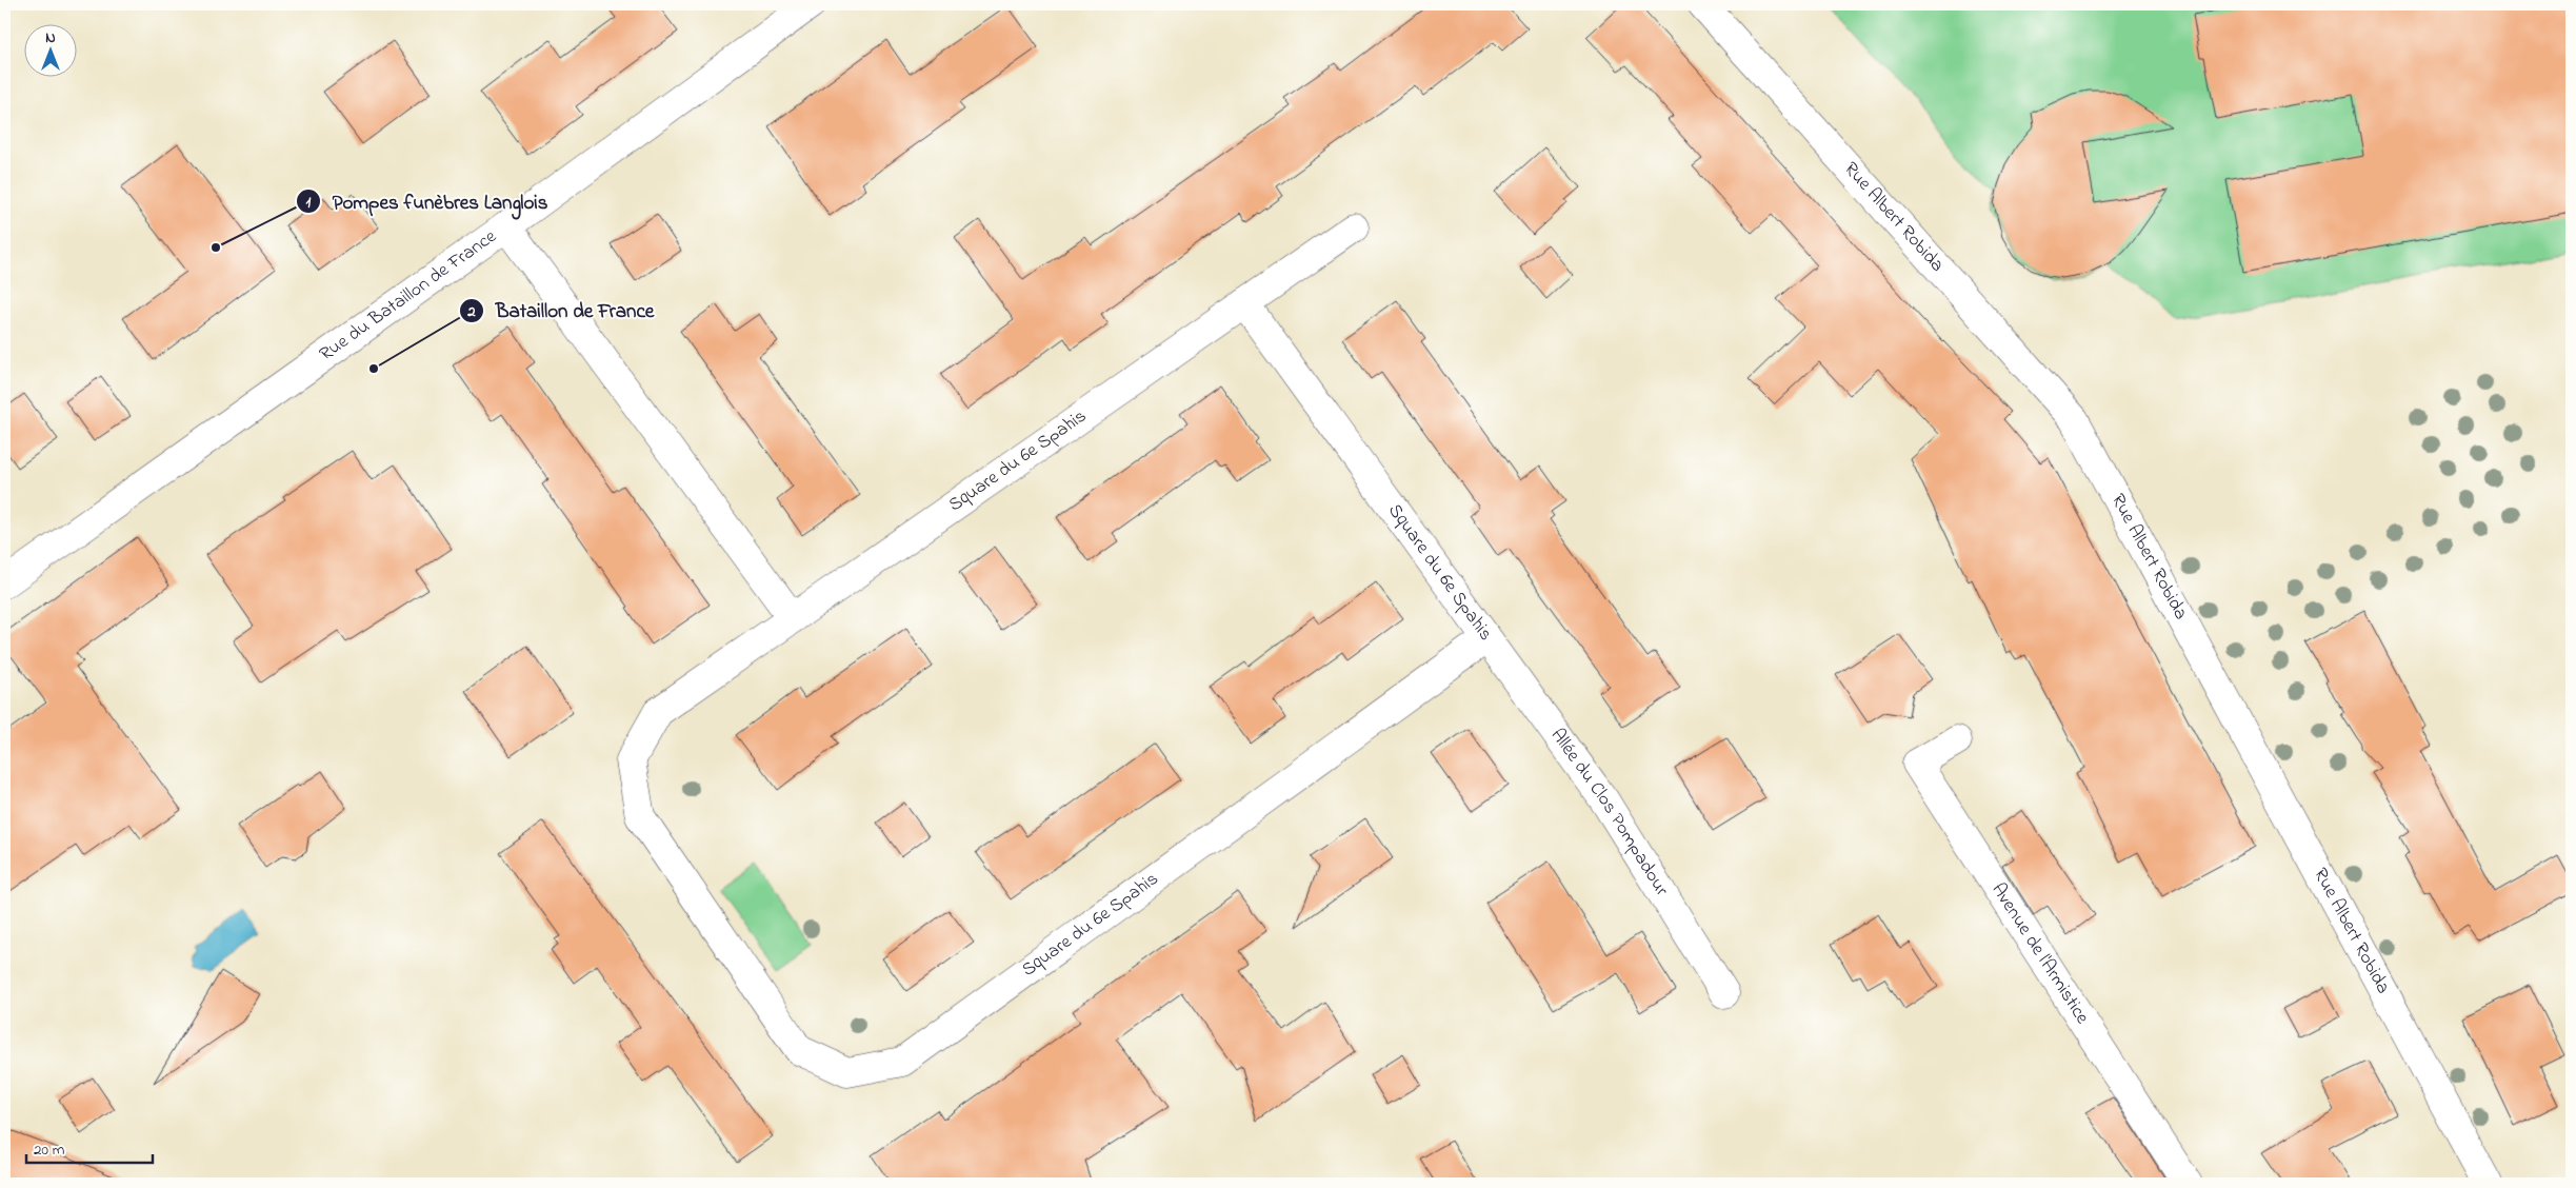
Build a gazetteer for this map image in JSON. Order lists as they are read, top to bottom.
{
  "streets": {
    "street": [
      "Rue Albert Robida",
      "Rue du Bataillon de France",
      "Square du 6e Spahis",
      "Allée du Clos Pompadour",
      "Avenue de l'Armistice"
    ]
  },
  "crossings": [
    ["Square du 6e Spahis", "Allée du Clos Pompadour"]
  ],
  "places": ["Pompes funèbres Langlois", "Bataillon de France"],
  "scale_bar": "20 m",
  "north": "top"
}
